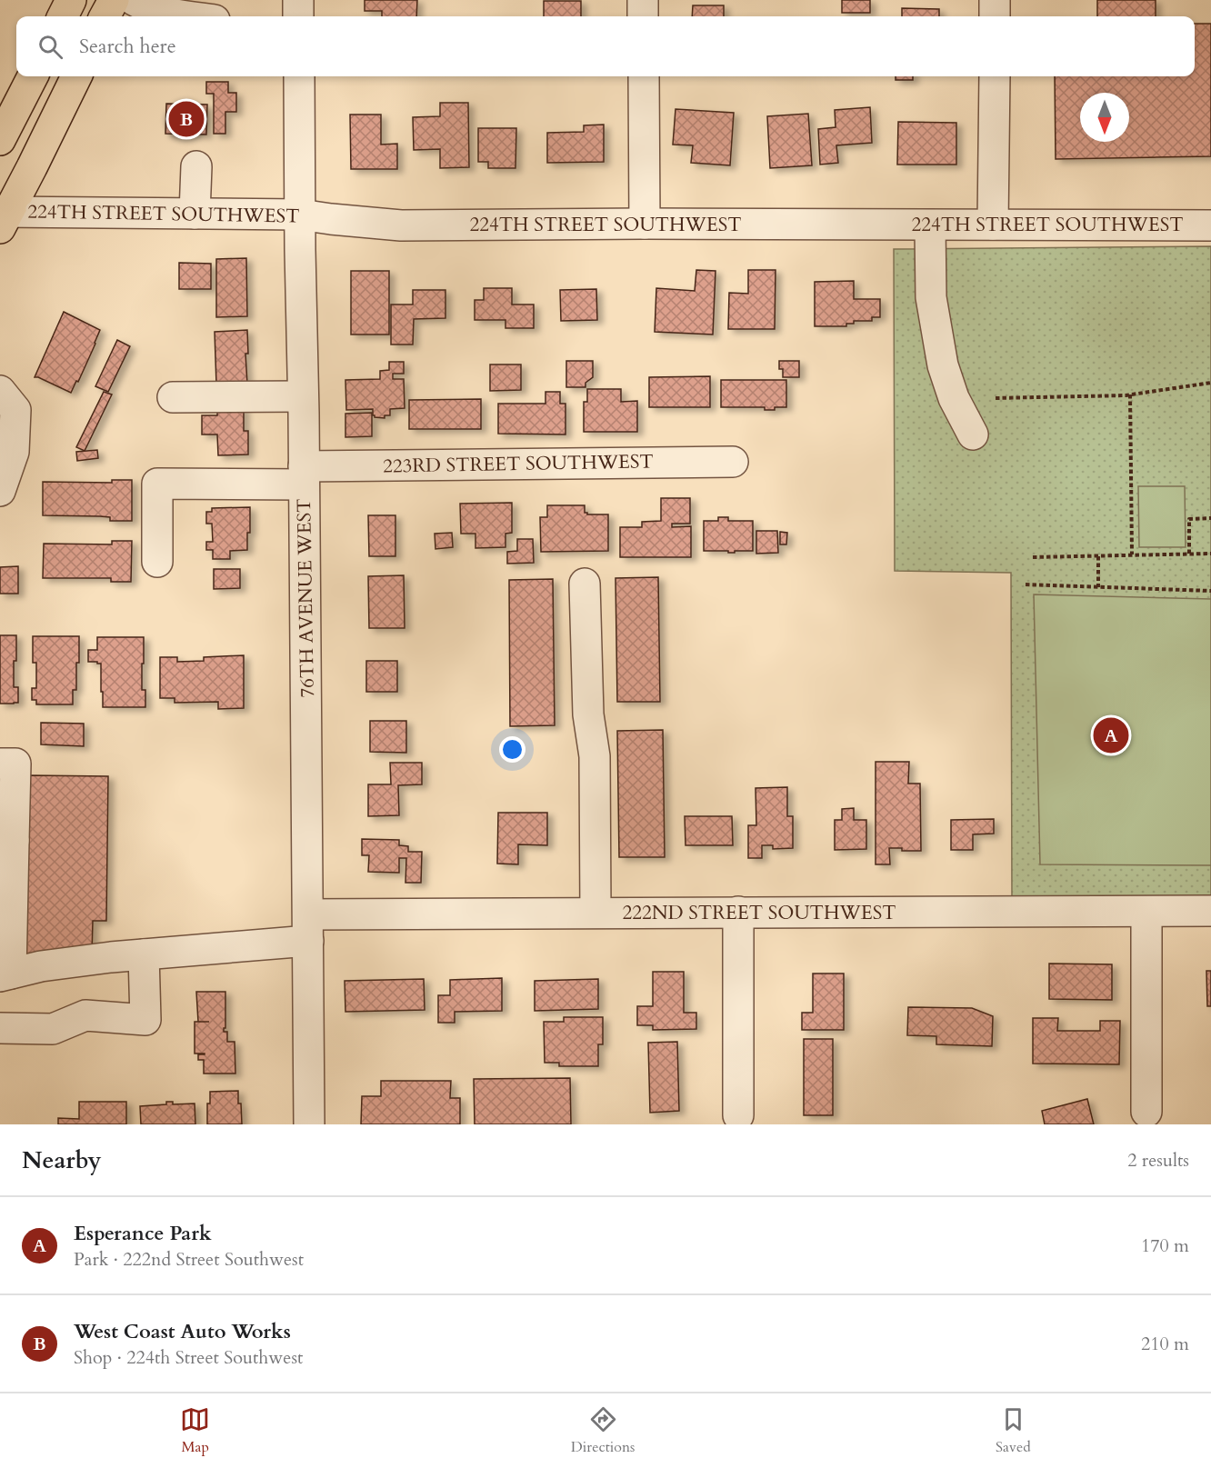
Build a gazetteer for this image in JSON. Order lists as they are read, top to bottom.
{
  "streets": {
    "street": [
      "224TH STREET SOUTHWEST",
      "223RD STREET SOUTHWEST",
      "76TH AVENUE WEST",
      "222ND STREET SOUTHWEST"
    ]
  },
  "crossings": [
    ["224TH STREET SOUTHWEST", "76TH AVENUE WEST"],
    ["223RD STREET SOUTHWEST", "76TH AVENUE WEST"],
    ["76TH AVENUE WEST", "222ND STREET SOUTHWEST"]
  ],
  "north": "bottom",
  "page": {
    "search": "Search here",
    "pins": ["B", "A"],
    "heading": ["Nearby", "2 results"],
    "list": [
      {
        "mark": "A",
        "name": "Esperance Park",
        "note": "Park · 222nd Street Southwest",
        "value": "170 m"
      },
      {
        "mark": "B",
        "name": "West Coast Auto Works",
        "note": "Shop · 224th Street Southwest",
        "value": "210 m"
      }
    ],
    "nav": ["Map", "Directions", "Saved"]
  }
}
